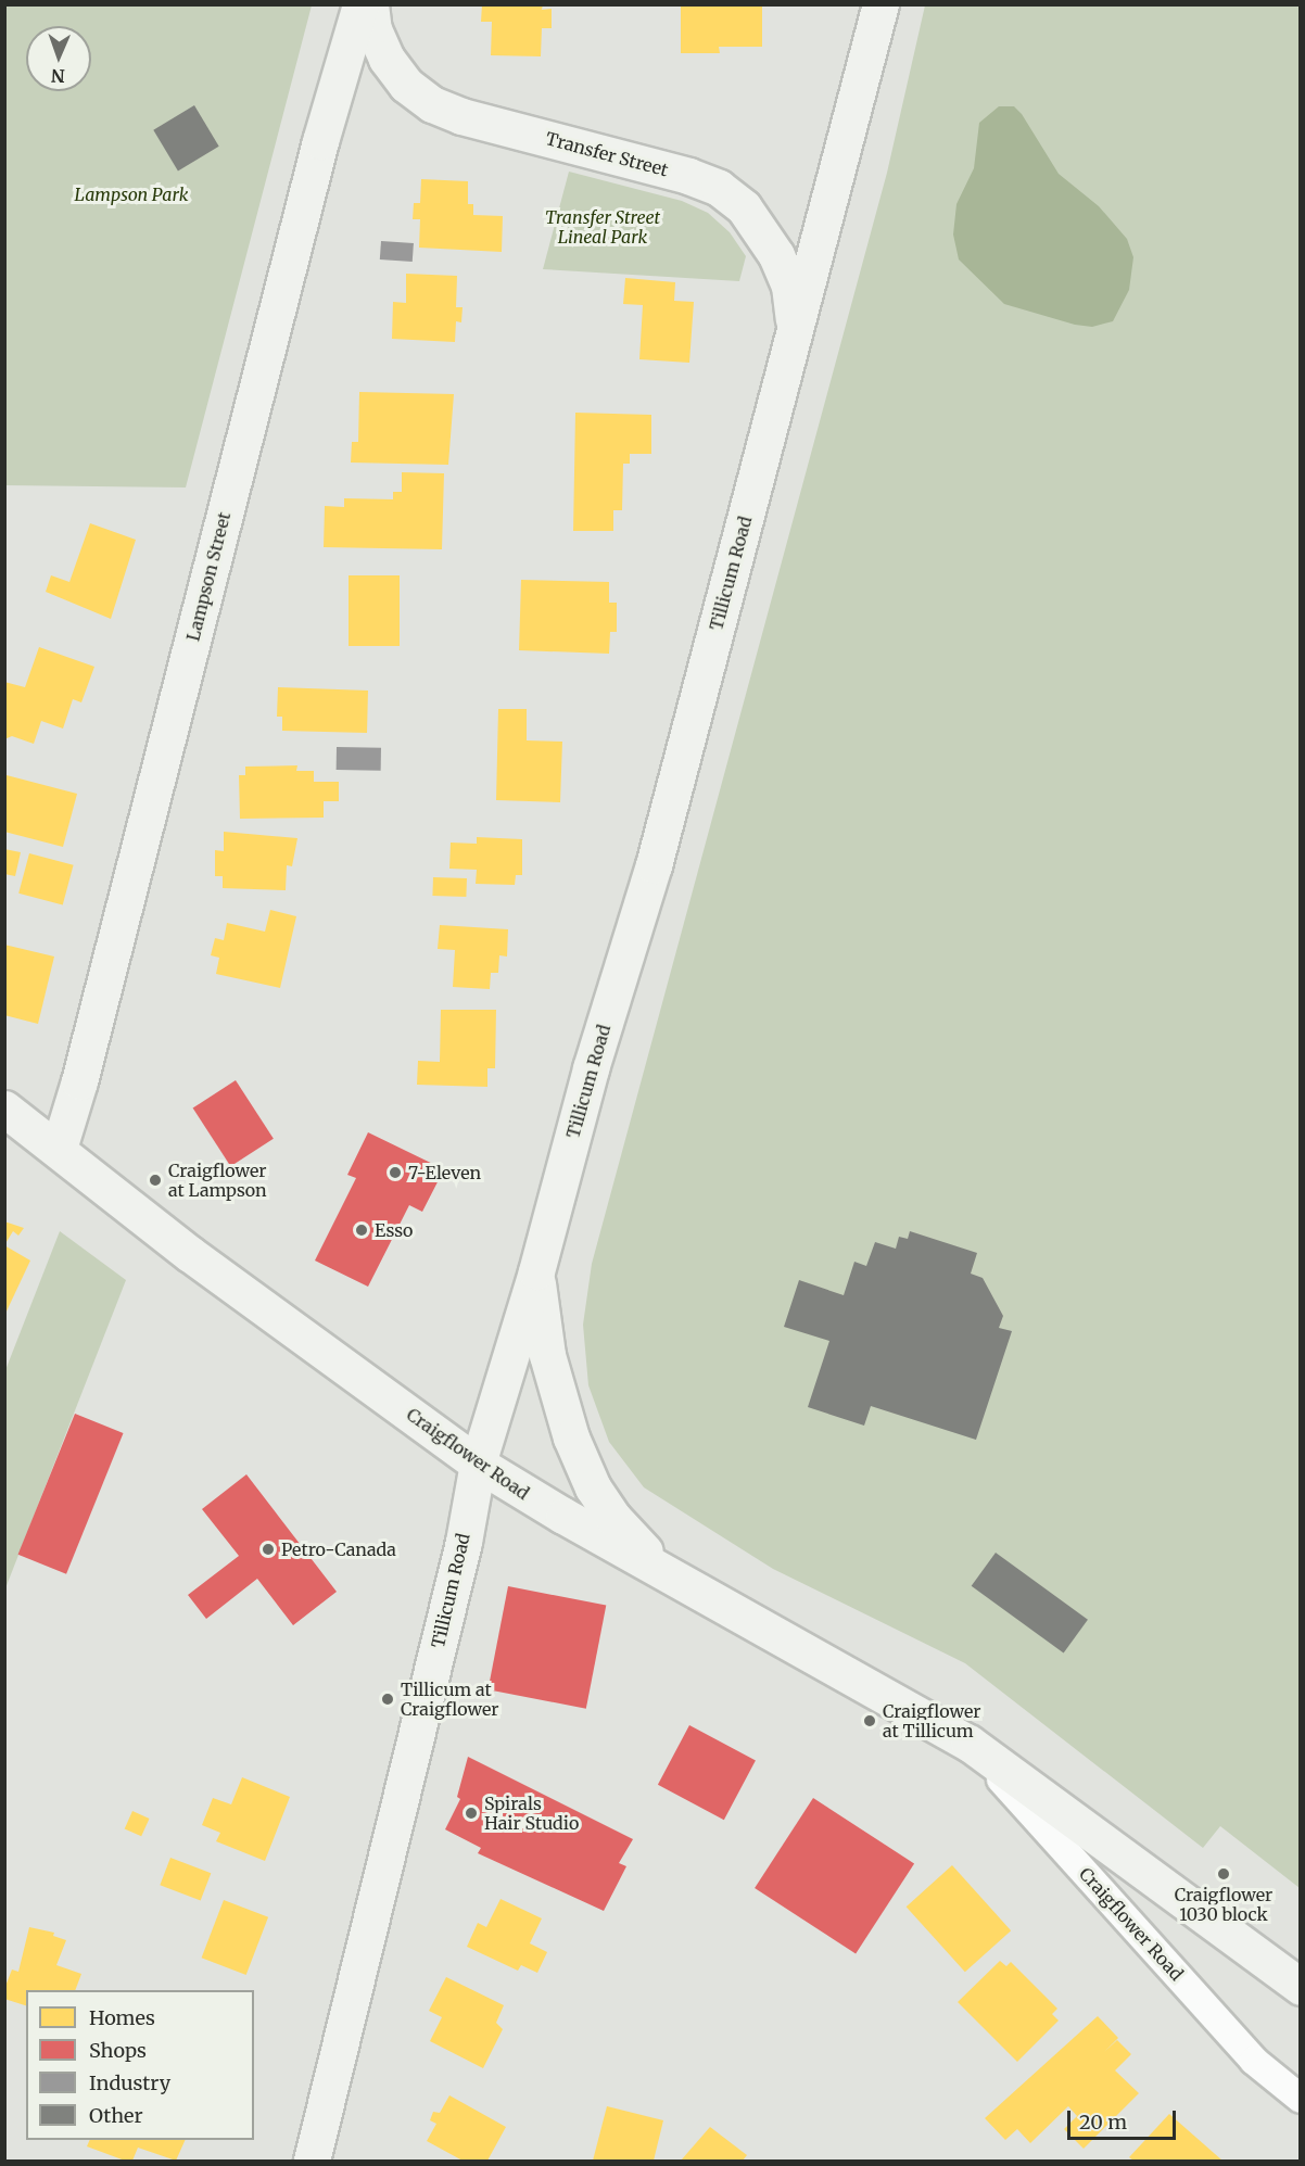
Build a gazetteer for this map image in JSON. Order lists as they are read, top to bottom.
{
  "streets": {
    "main road": [
      "Transfer Street",
      "Tillicum Road",
      "Lampson Street",
      "Craigflower Road"
    ]
  },
  "crossings": [
    ["Transfer Street", "Tillicum Road"],
    ["Tillicum Road", "Craigflower Road"],
    ["Lampson Street", "Craigflower Road"]
  ],
  "parks": ["Lampson Park", "Transfer Street Lineal Park"],
  "places": [
    "7-Eleven",
    "Craigflower at Lampson",
    "Esso",
    "Petro-Canada",
    "Tillicum at Craigflower",
    "Craigflower at Tillicum",
    "Spirals Hair Studio",
    "Craigflower 1030 block"
  ],
  "legend": [
    "Homes",
    "Shops",
    "Industry",
    "Other"
  ],
  "scale_bar": "20 m",
  "north": "bottom"
}
